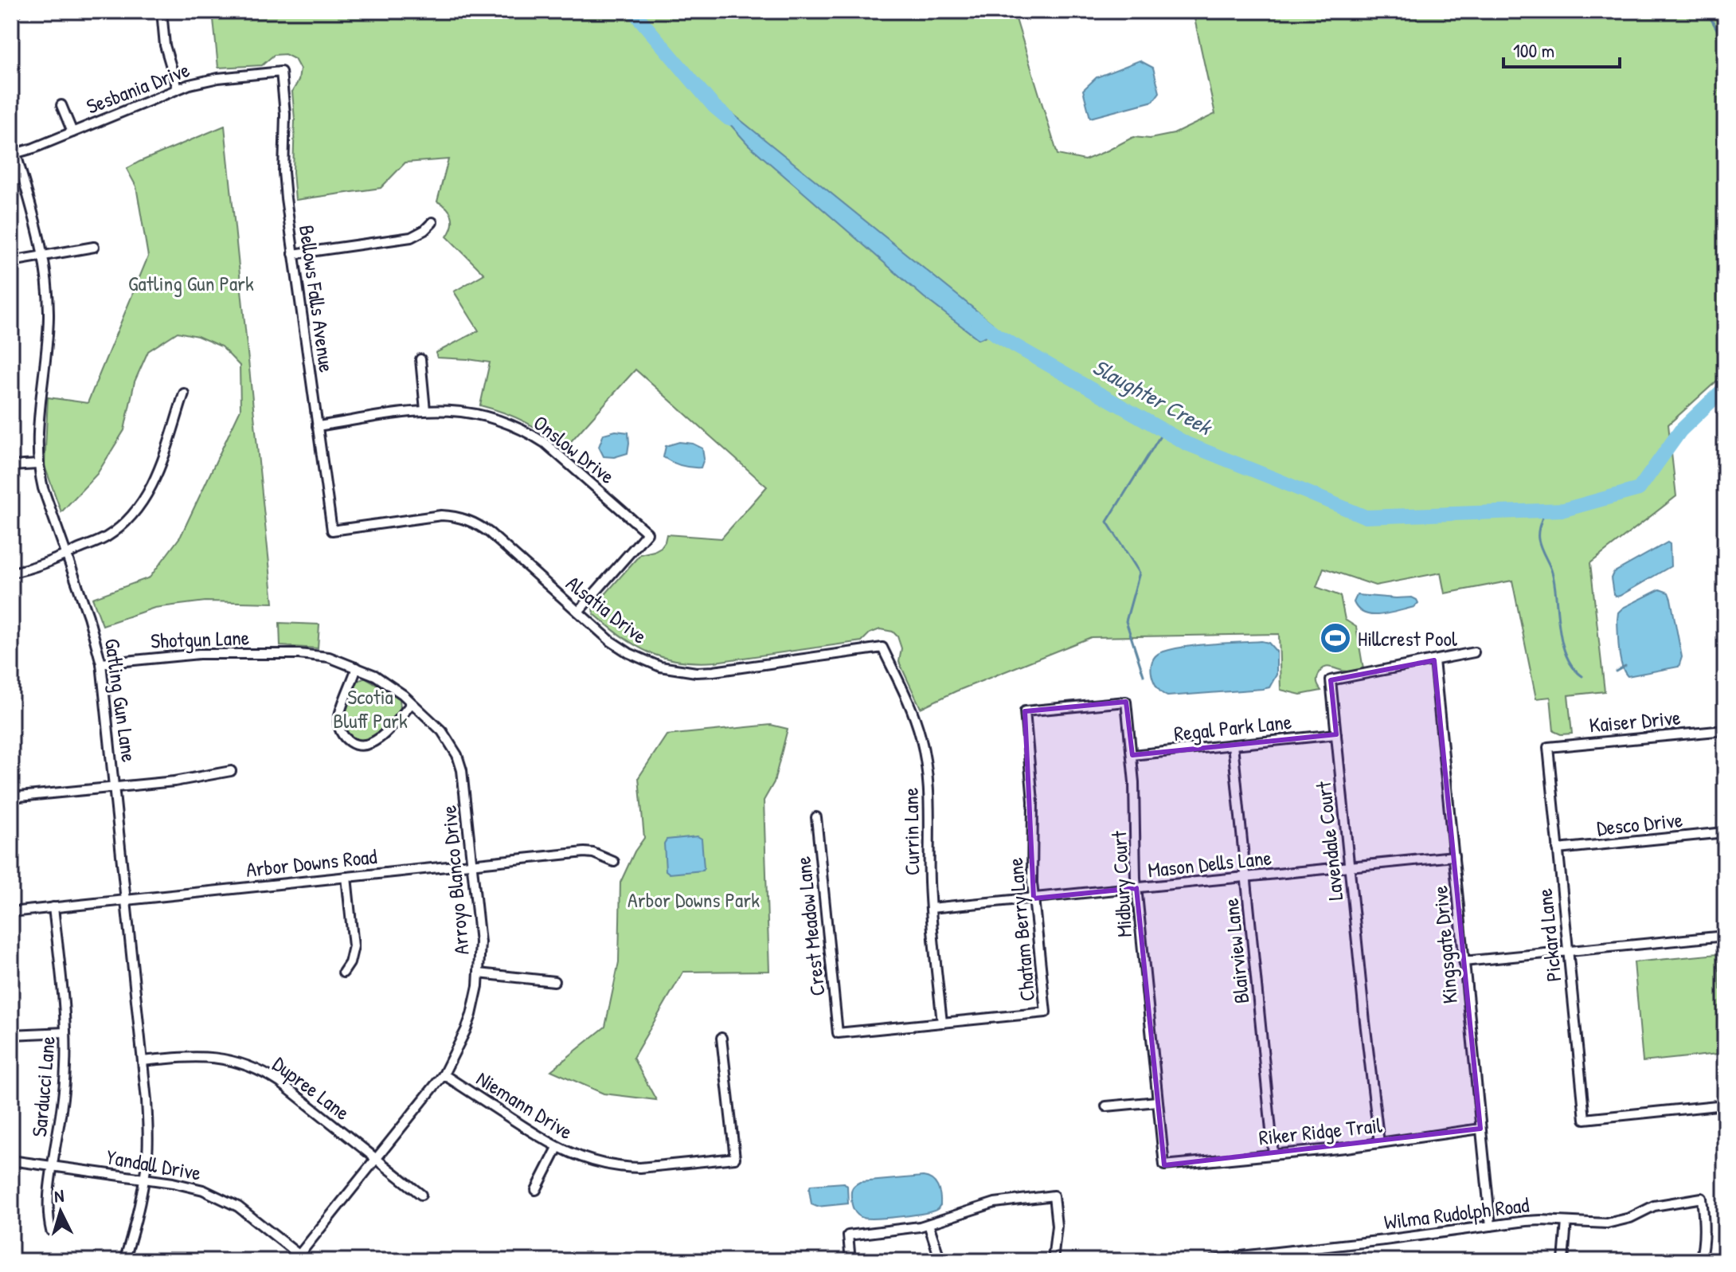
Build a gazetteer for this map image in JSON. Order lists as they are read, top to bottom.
{
  "streets": {
    "street": [
      "Sesbania Drive",
      "Bellows Falls Avenue",
      "Onslow Drive",
      "Alsatia Drive",
      "Shotgun Lane",
      "Gatling Gun Lane",
      "Kaiser Drive",
      "Regal Park Lane",
      "Desco Drive",
      "Currin Lane",
      "Lavendale Court",
      "Arbor Downs Road",
      "Mason Dells Lane",
      "Arroyo Blanco Drive",
      "Midbury Court",
      "Crest Meadow Lane",
      "Chatam Berry Lane",
      "Pickard Lane",
      "Kingsgate Drive",
      "Blairview Lane",
      "Sarducci Lane",
      "Dupree Lane",
      "Niemann Drive",
      "Riker Ridge Trail",
      "Yandall Drive",
      "Wilma Rudolph Road"
    ]
  },
  "crossings": [
    ["Sesbania Drive", "Bellows Falls Avenue"],
    ["Sesbania Drive", "Gatling Gun Lane"],
    ["Bellows Falls Avenue", "Onslow Drive"],
    ["Bellows Falls Avenue", "Alsatia Drive"],
    ["Onslow Drive", "Alsatia Drive"],
    ["Alsatia Drive", "Currin Lane"],
    ["Shotgun Lane", "Gatling Gun Lane"],
    ["Shotgun Lane", "Arroyo Blanco Drive"],
    ["Gatling Gun Lane", "Arbor Downs Road"],
    ["Gatling Gun Lane", "Dupree Lane"],
    ["Gatling Gun Lane", "Yandall Drive"],
    ["Kaiser Drive", "Pickard Lane"],
    ["Regal Park Lane", "Lavendale Court"],
    ["Regal Park Lane", "Midbury Court"],
    ["Regal Park Lane", "Blairview Lane"],
    ["Desco Drive", "Pickard Lane"],
    ["Currin Lane", "Mason Dells Lane"],
    ["Currin Lane", "Chatam Berry Lane"],
    ["Lavendale Court", "Mason Dells Lane"],
    ["Lavendale Court", "Kingsgate Drive"],
    ["Lavendale Court", "Riker Ridge Trail"],
    ["Arbor Downs Road", "Arroyo Blanco Drive"],
    ["Arbor Downs Road", "Sarducci Lane"],
    ["Mason Dells Lane", "Midbury Court"],
    ["Mason Dells Lane", "Chatam Berry Lane"],
    ["Mason Dells Lane", "Kingsgate Drive"],
    ["Mason Dells Lane", "Blairview Lane"],
    ["Arroyo Blanco Drive", "Dupree Lane"],
    ["Arroyo Blanco Drive", "Niemann Drive"],
    ["Arroyo Blanco Drive", "Yandall Drive"],
    ["Midbury Court", "Chatam Berry Lane"],
    ["Midbury Court", "Riker Ridge Trail"],
    ["Crest Meadow Lane", "Chatam Berry Lane"],
    ["Kingsgate Drive", "Riker Ridge Trail"],
    ["Kingsgate Drive", "Wilma Rudolph Road"],
    ["Blairview Lane", "Riker Ridge Trail"],
    ["Sarducci Lane", "Yandall Drive"]
  ],
  "water": ["Slaughter Creek"],
  "parks": ["Gatling Gun Park", "Scotia Bluff Park", "Arbor Downs Park"],
  "places": {
    "sports": ["Hillcrest Pool"]
  },
  "scale_bar": "100 m",
  "north": "top"
}
